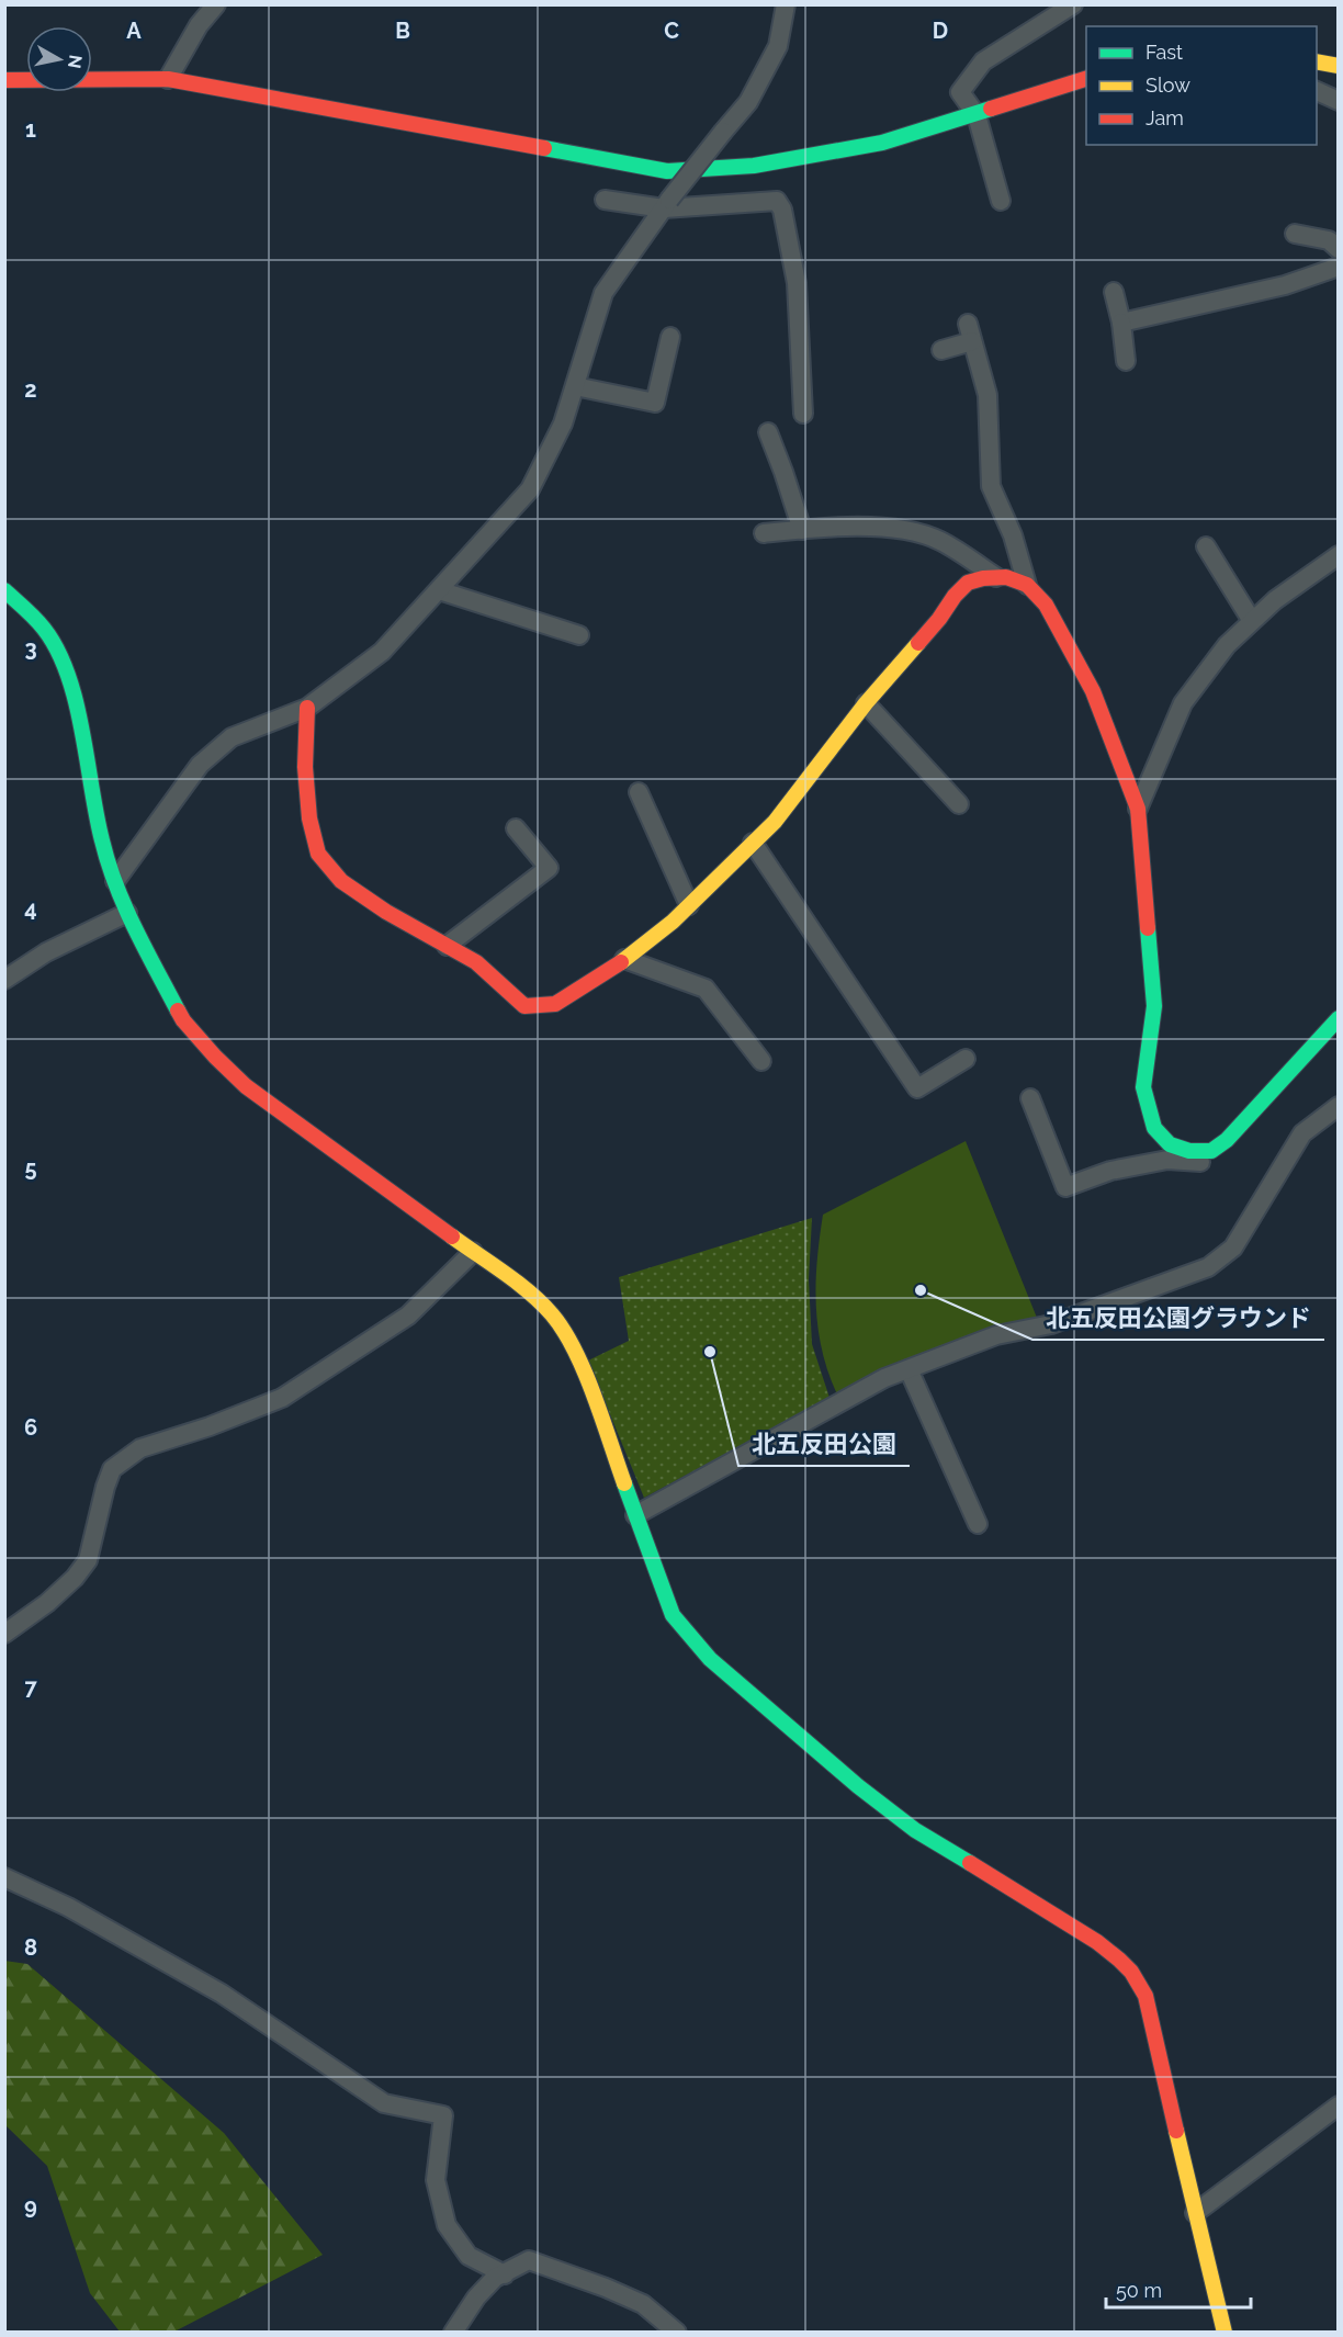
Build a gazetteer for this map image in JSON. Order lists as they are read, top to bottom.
{
  "places": ["北五反田公園グラウンド", "北五反田公園"],
  "legend": ["Fast", "Slow", "Jam"],
  "scale_bar": "50 m",
  "north": "right",
  "grid": {
    "columns": [
      "A",
      "B",
      "C",
      "D"
    ],
    "rows": [
      "1",
      "2",
      "3",
      "4",
      "5",
      "6",
      "7",
      "8",
      "9"
    ]
  }
}
